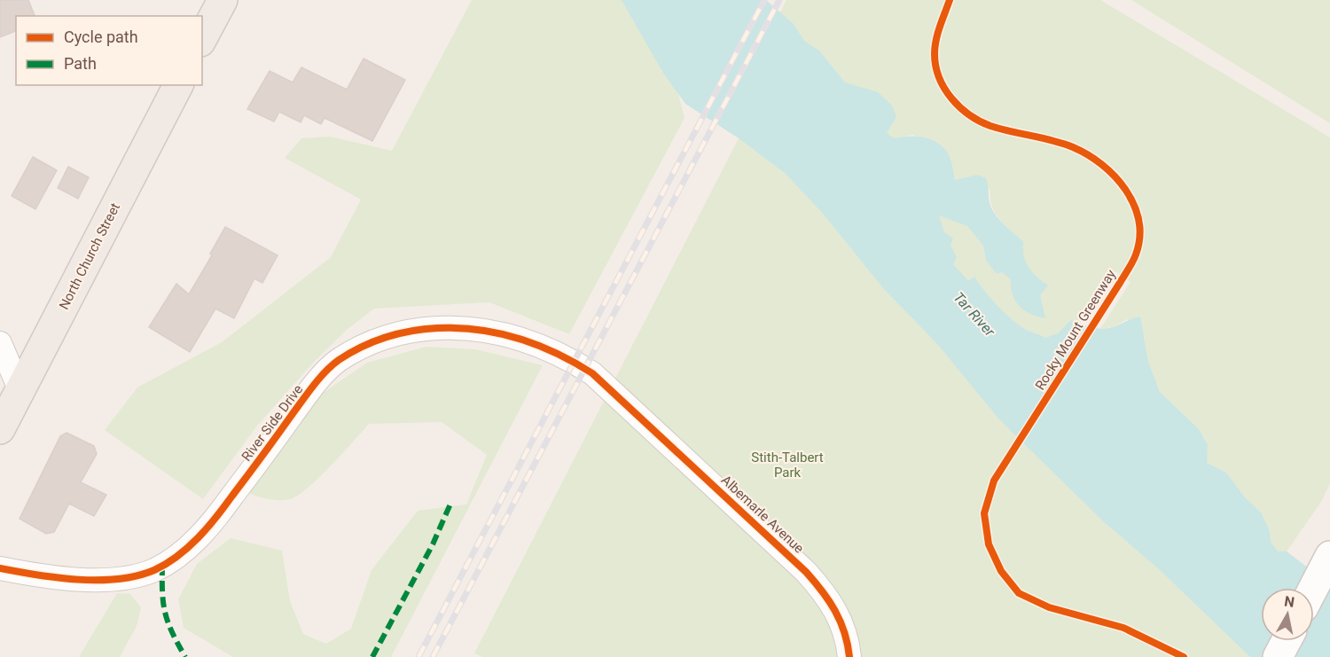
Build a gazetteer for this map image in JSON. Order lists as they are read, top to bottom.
{
  "streets": {
    "main road": ["North Church Street"],
    "street": ["River Side Drive", "Albemarle Avenue"],
    "cycle path": ["Rocky Mount Greenway"]
  },
  "crossings": [
    ["River Side Drive", "Albemarle Avenue"]
  ],
  "water": ["Tar River"],
  "parks": ["Stith-Talbert Park"],
  "legend": ["Cycle path", "Path"],
  "north": "top"
}
